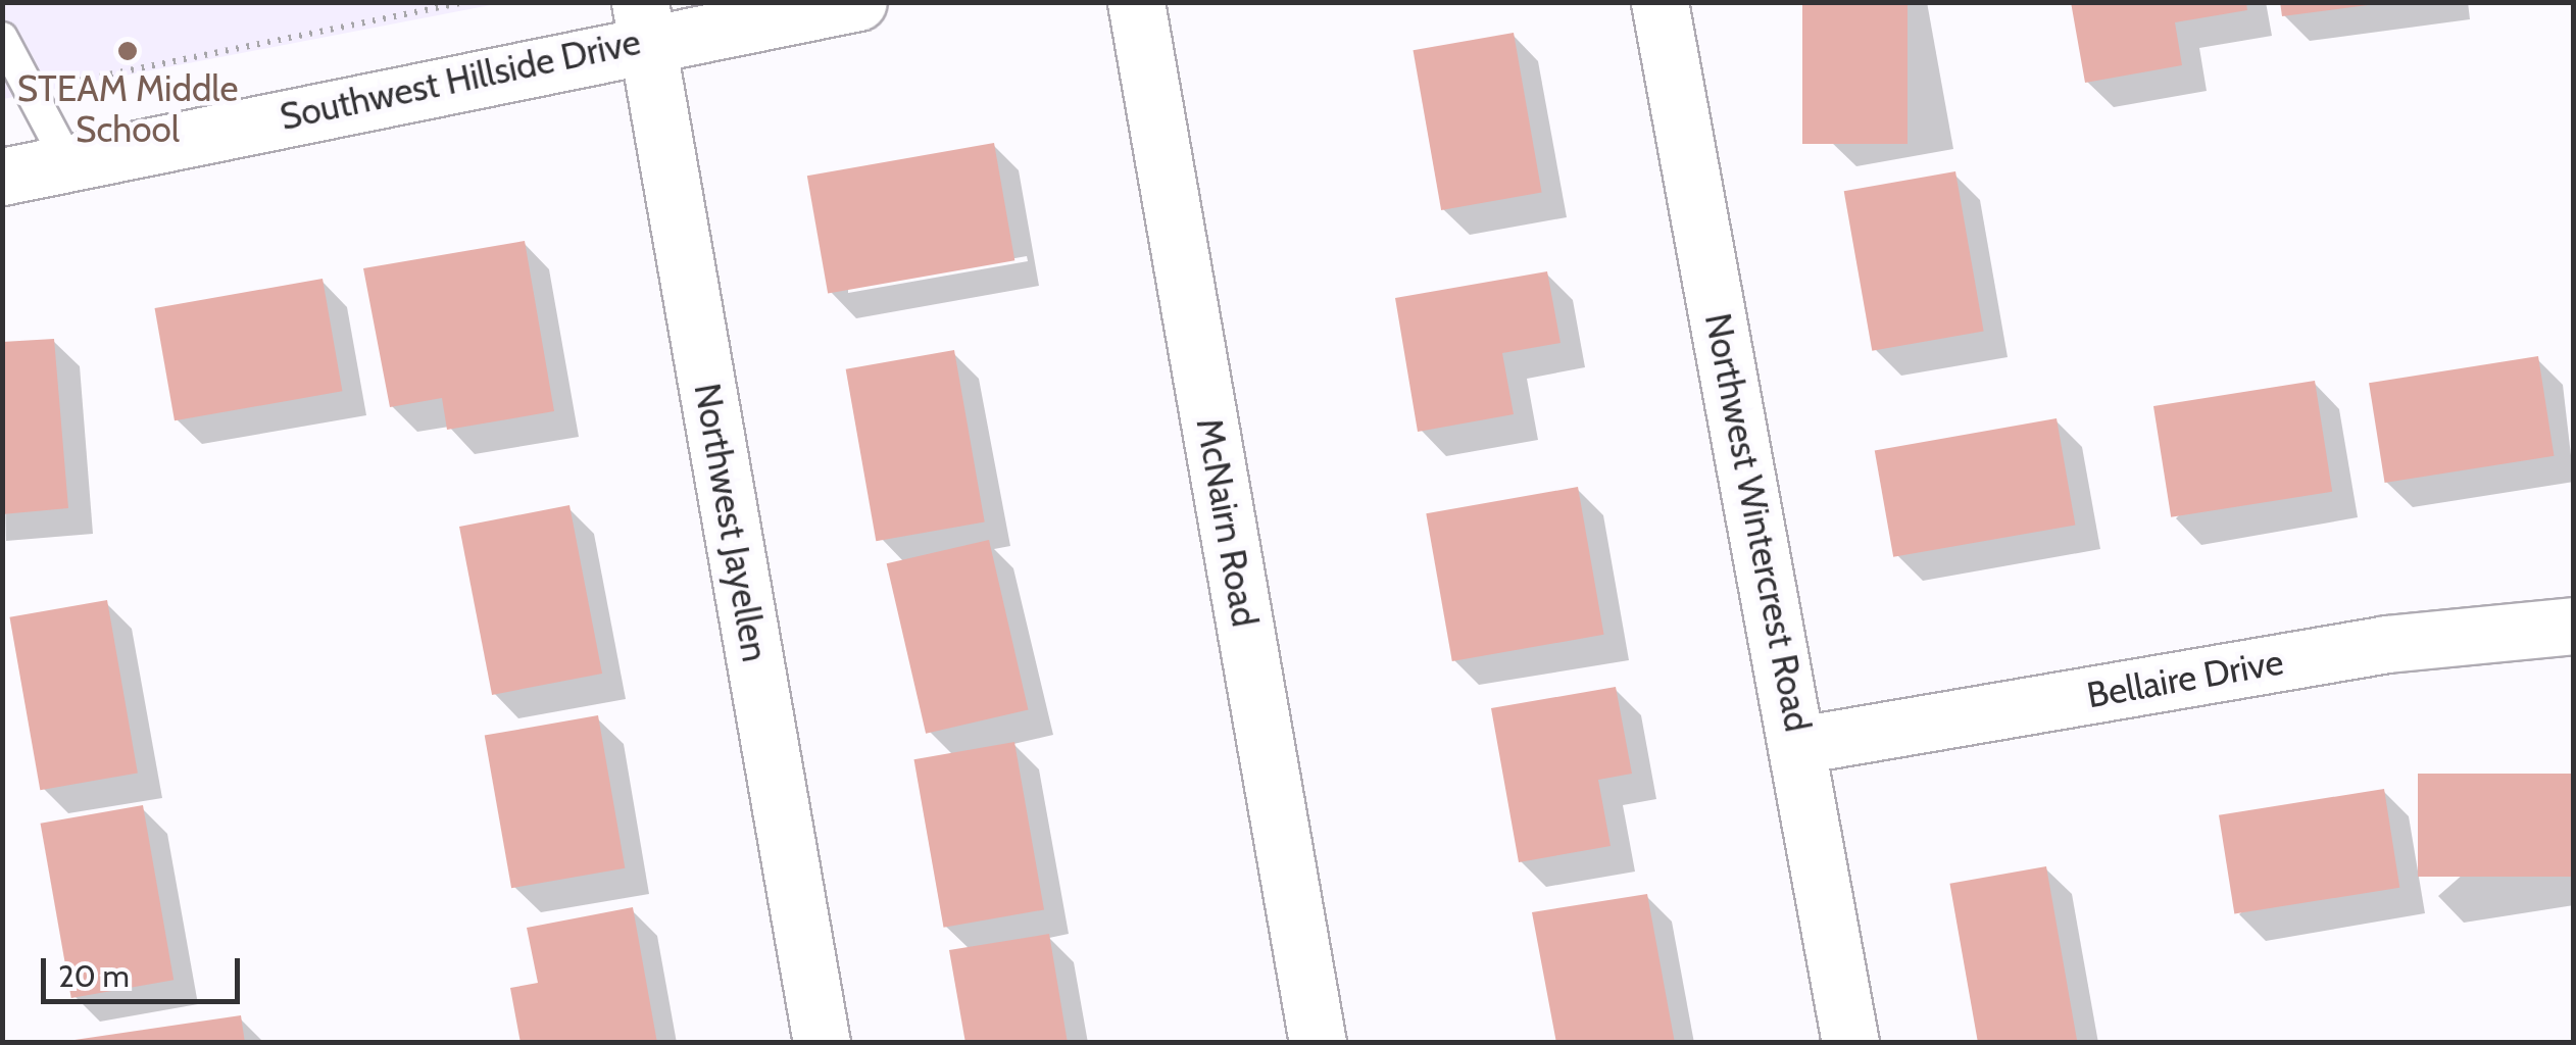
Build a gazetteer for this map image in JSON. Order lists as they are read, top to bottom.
{
  "streets": {
    "street": [
      "Southwest Hillside Drive",
      "Northwest Jayellen",
      "McNairn Road",
      "Northwest Wintercrest Road",
      "Bellaire Drive"
    ]
  },
  "crossings": [
    ["Southwest Hillside Drive", "Northwest Jayellen"],
    ["Northwest Wintercrest Road", "Bellaire Drive"]
  ],
  "places": ["STEAM Middle School"],
  "scale_bar": "20 m"
}
